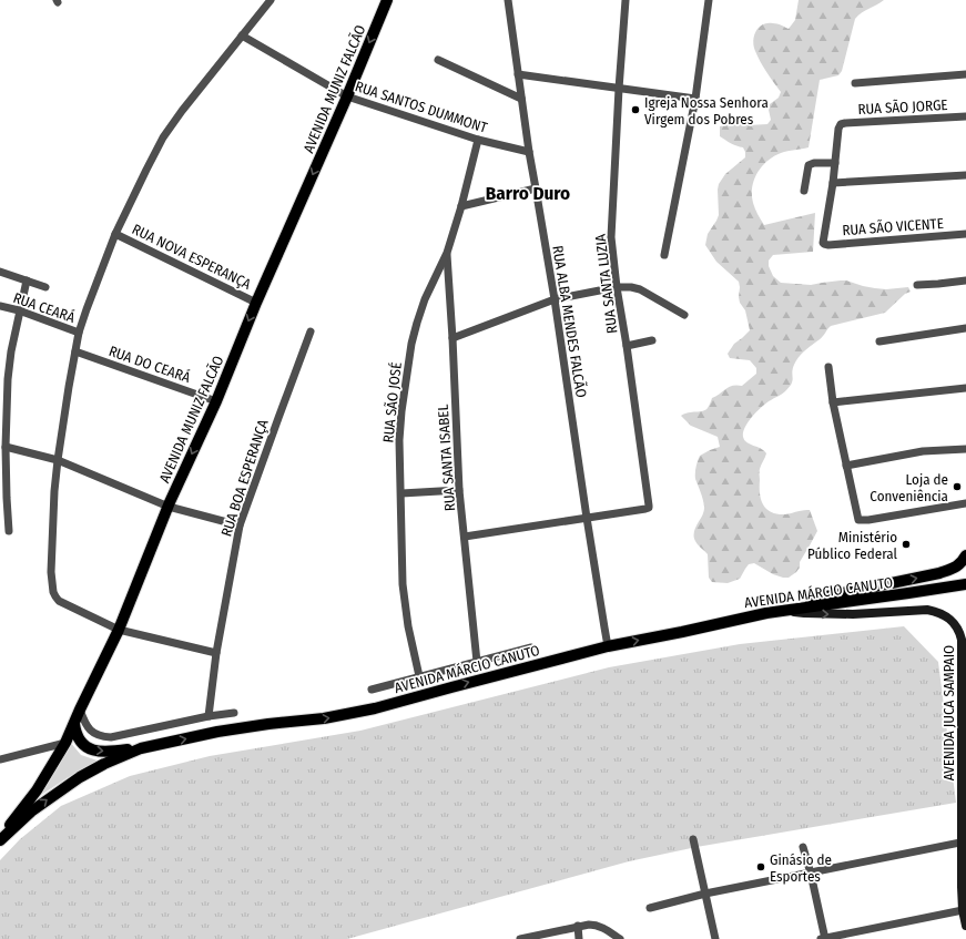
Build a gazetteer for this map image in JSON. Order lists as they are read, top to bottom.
{
  "streets": {
    "main road": ["AVENIDA MUNIZ FALCÃO", "AVENIDA MÁRCIO CANUTO", "AVENIDA JUCA SAMPAIO"],
    "street": [
      "RUA SANTOS DUMMONT",
      "RUA SÃO JORGE",
      "RUA SÃO VICENTE",
      "RUA NOVA ESPERANÇA",
      "RUA SANTA LUZIA",
      "RUA CEARÁ",
      "RUA ALBA MENDES FALCÃO",
      "RUA DO CEARÁ",
      "RUA SÃO JOSÉ",
      "RUA SANTA ISABEL",
      "RUA BOA ESPERANÇA"
    ]
  },
  "crossings": [
    ["AVENIDA MUNIZ FALCÃO", "RUA SANTOS DUMMONT"],
    ["AVENIDA MUNIZ FALCÃO", "RUA NOVA ESPERANÇA"],
    ["AVENIDA MUNIZ FALCÃO", "RUA DO CEARÁ"],
    ["AVENIDA MUNIZ FALCÃO", "AVENIDA MÁRCIO CANUTO"],
    ["RUA SANTOS DUMMONT", "RUA ALBA MENDES FALCÃO"],
    ["RUA SANTOS DUMMONT", "RUA SÃO JOSÉ"],
    ["RUA SANTA LUZIA", "RUA ALBA MENDES FALCÃO"],
    ["RUA ALBA MENDES FALCÃO", "AVENIDA MÁRCIO CANUTO"],
    ["RUA SÃO JOSÉ", "RUA SANTA ISABEL"],
    ["AVENIDA MÁRCIO CANUTO", "AVENIDA JUCA SAMPAIO"]
  ],
  "one_way": ["AVENIDA MUNIZ FALCÃO", "AVENIDA MÁRCIO CANUTO"],
  "districts": ["Barro Duro"],
  "places": [
    "Igreja Nossa Senhora Virgem dos Pobres",
    "Loja de Conveniência",
    "Ministério Público Federal",
    "Ginásio de Esportes"
  ]
}
